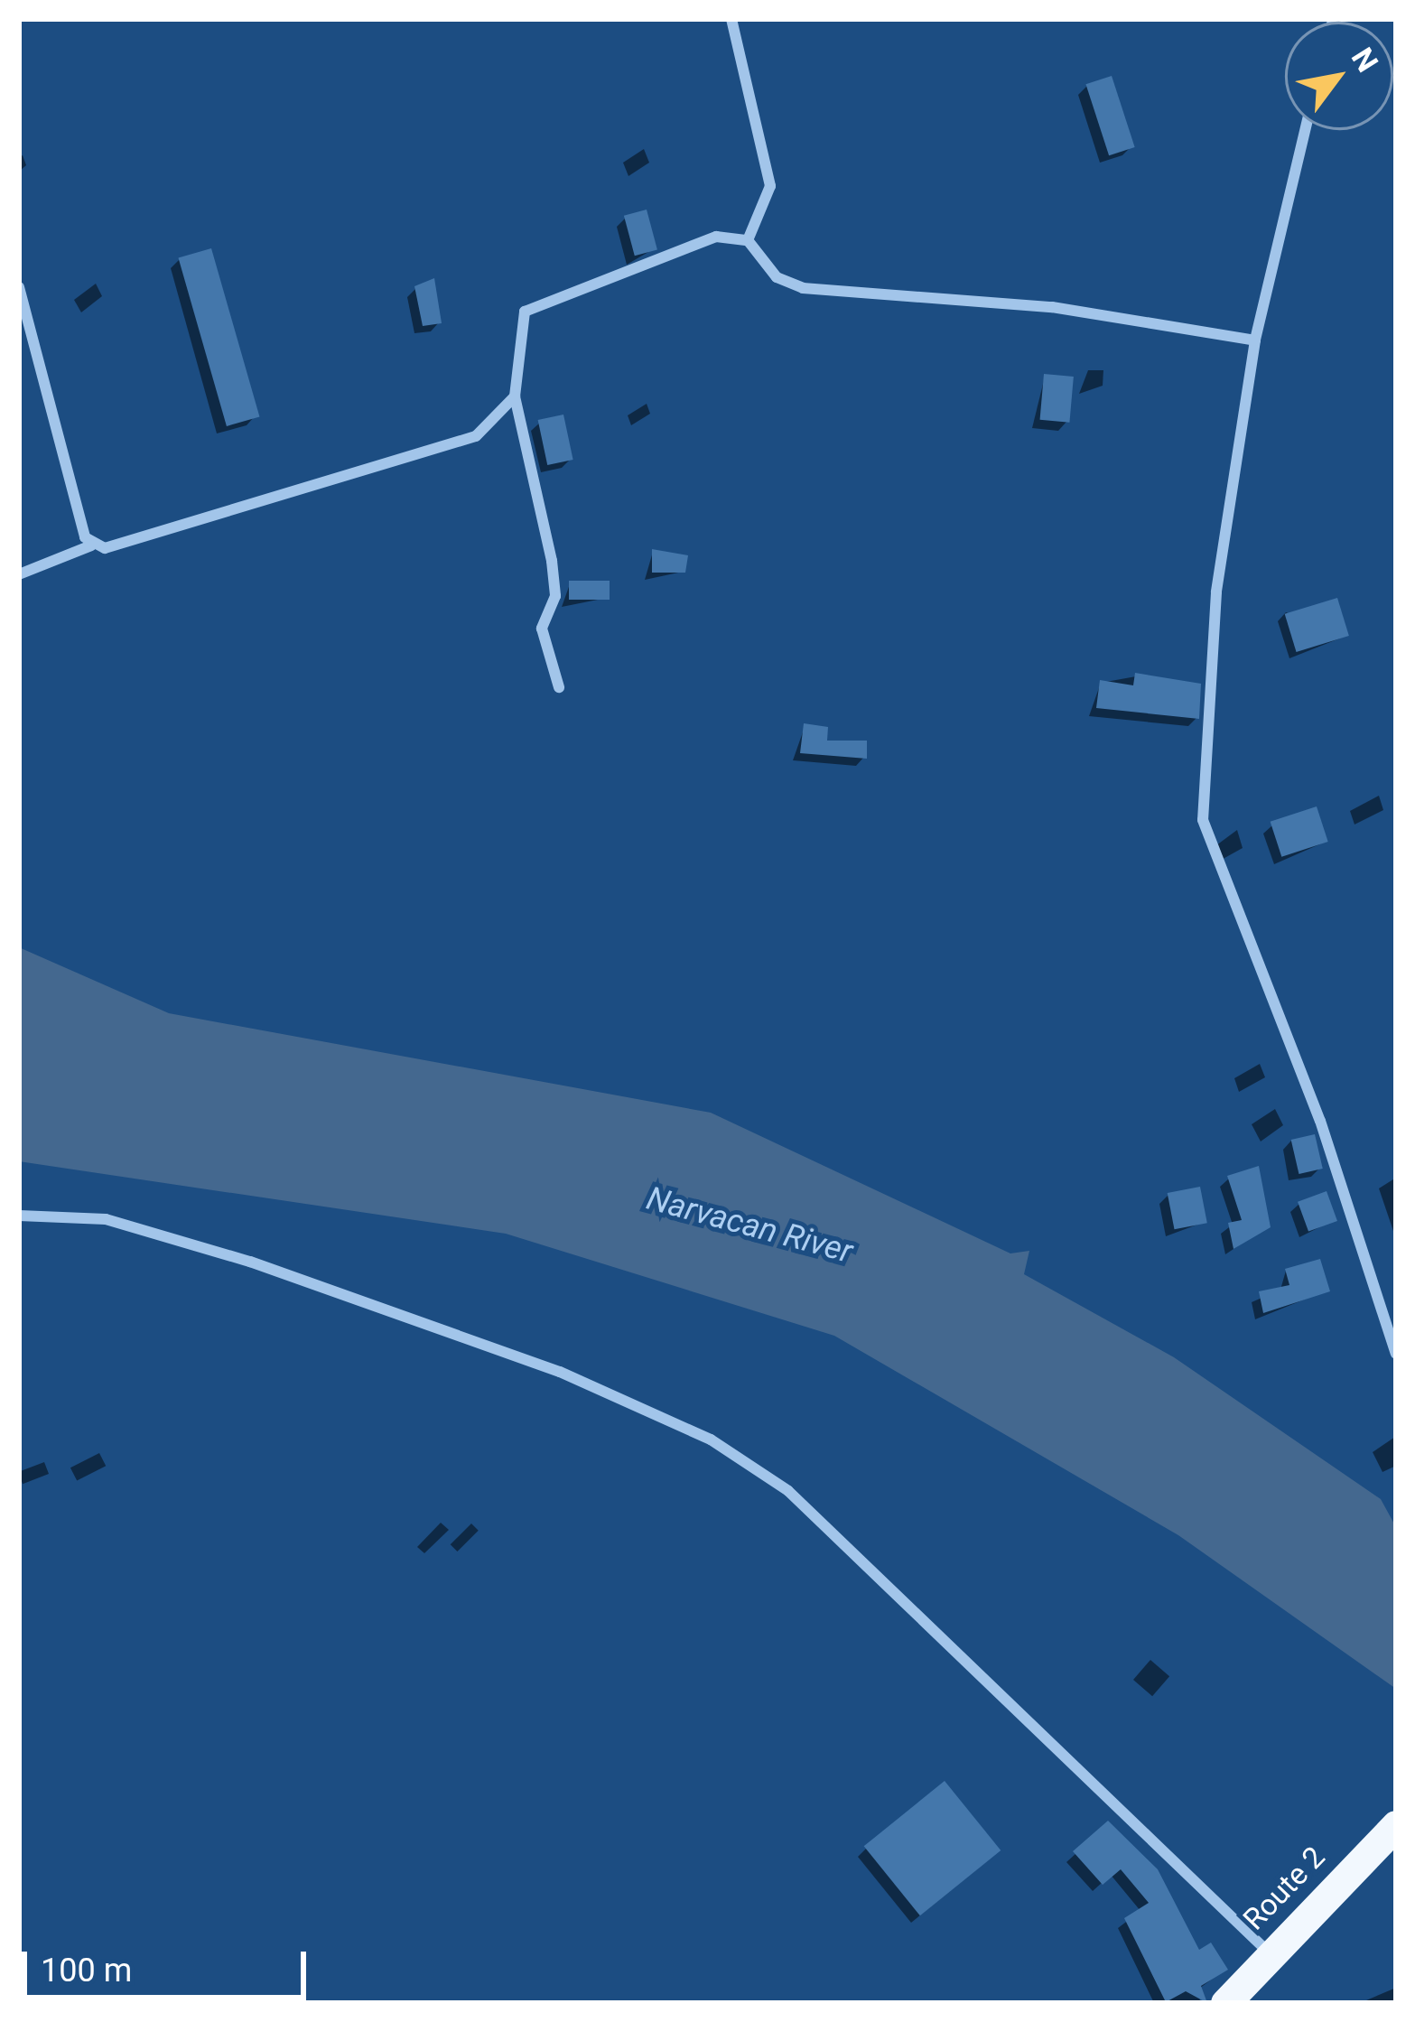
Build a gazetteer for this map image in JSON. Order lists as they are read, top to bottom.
{
  "streets": {
    "highway": ["Route 2"]
  },
  "water": ["Narvacan River"],
  "scale_bar": "100 m",
  "north": "top right"
}
